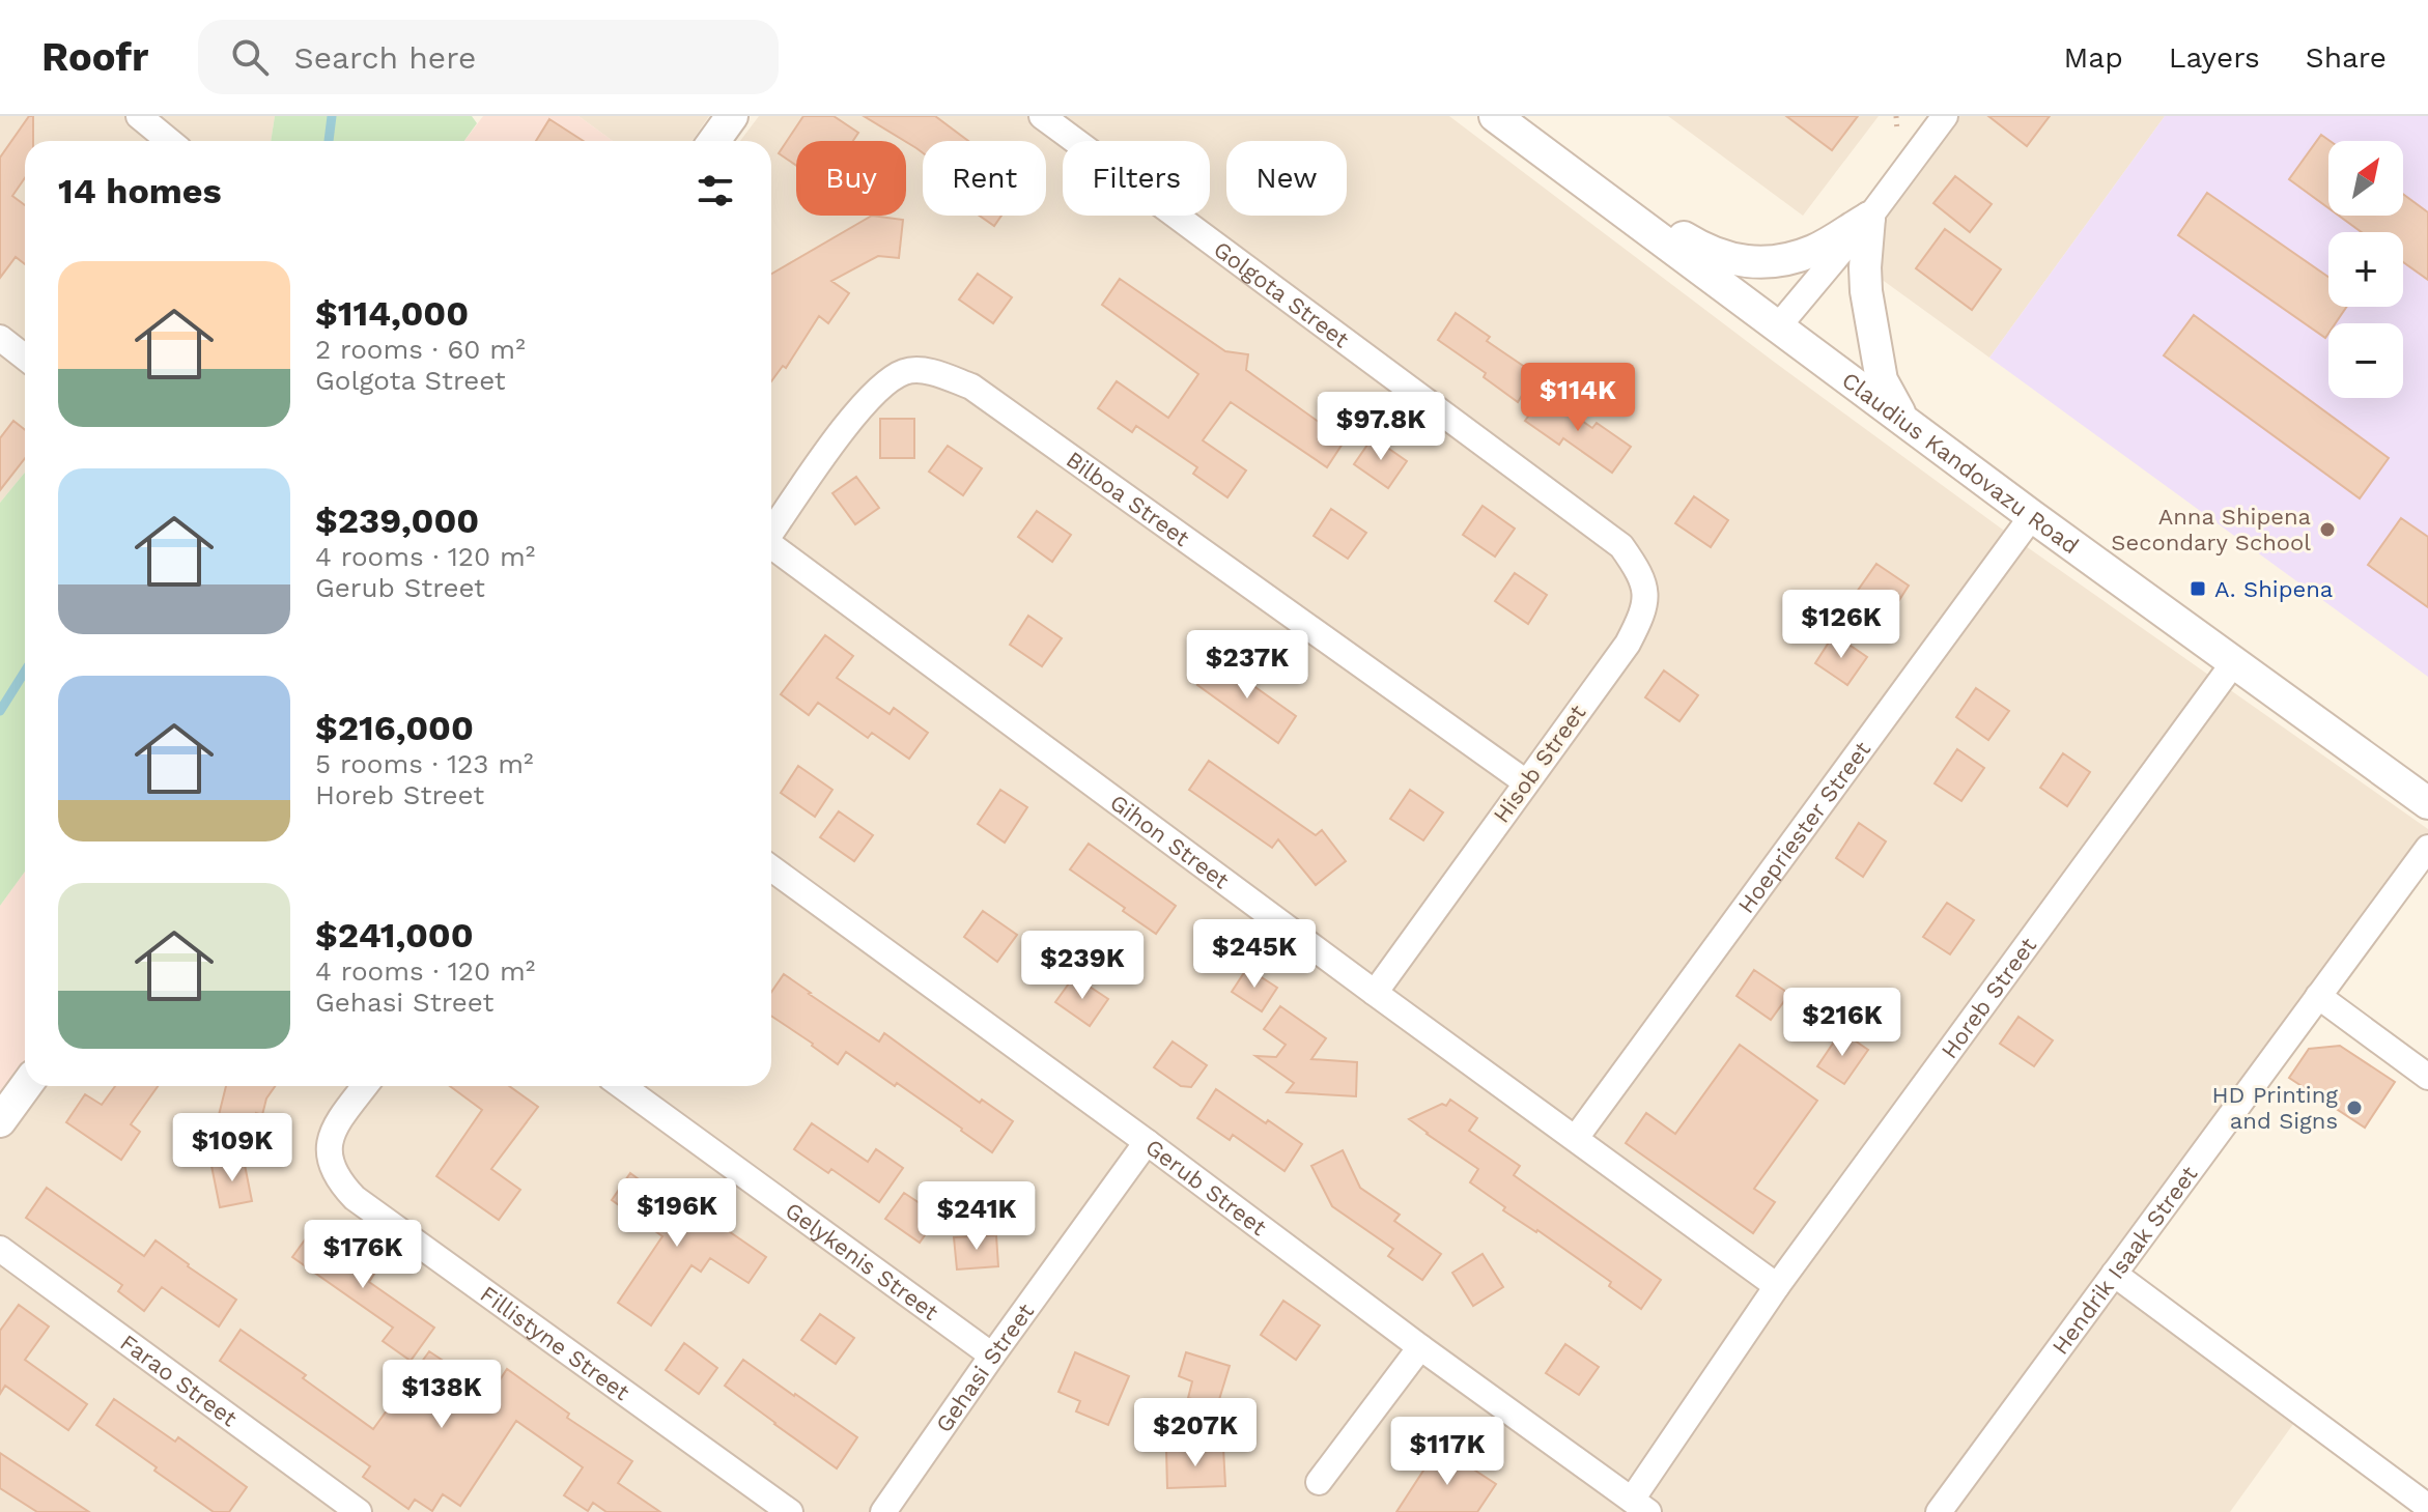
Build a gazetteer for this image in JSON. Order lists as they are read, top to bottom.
{
  "streets": {
    "street": [
      "Golgota Street",
      "Claudius Kandovazu Road",
      "Bilboa Street",
      "Hisob Street",
      "Hoepriester Street",
      "Gihon Street",
      "Horeb Street",
      "Gerub Street",
      "Gelykenis Street",
      "Hendrik Isaak Street",
      "Fillistyne Street",
      "Gehasi Street",
      "Farao Street"
    ]
  },
  "crossings": [
    ["Golgota Street", "Hisob Street"],
    ["Claudius Kandovazu Road", "Hoepriester Street"],
    ["Claudius Kandovazu Road", "Horeb Street"],
    ["Bilboa Street", "Hisob Street"],
    ["Hisob Street", "Gihon Street"],
    ["Hoepriester Street", "Gihon Street"],
    ["Gihon Street", "Horeb Street"],
    ["Horeb Street", "Gerub Street"],
    ["Gerub Street", "Gehasi Street"],
    ["Gelykenis Street", "Gehasi Street"]
  ],
  "places": {
    "other": ["Anna Shipena Secondary School", "HD Printing and Signs"],
    "transit": ["A. Shipena"]
  },
  "north": "top right",
  "page": {
    "header": "Roofr",
    "search": "Search here",
    "nav": ["Map", "Layers", "Share"],
    "map_buttons": ["+", "−"],
    "chip": [
      "Buy",
      "Rent",
      "Filters",
      "New"
    ],
    "heading": "14 homes",
    "list": [
      {
        "name": "$114,000",
        "note": "2 rooms · 60 m² · Golgota Street"
      },
      {
        "name": "$239,000",
        "note": "4 rooms · 120 m² · Gerub Street"
      },
      {
        "name": "$216,000",
        "note": "5 rooms · 123 m² · Horeb Street"
      },
      {
        "name": "$241,000",
        "note": "4 rooms · 120 m² · Gehasi Street"
      }
    ],
    "price": [
      "$114K",
      "$97.8K",
      "$126K",
      "$237K",
      "$245K",
      "$239K",
      "$216K",
      "$109K",
      "$196K",
      "$241K",
      "$176K",
      "$138K",
      "$207K",
      "$117K"
    ]
  }
}
